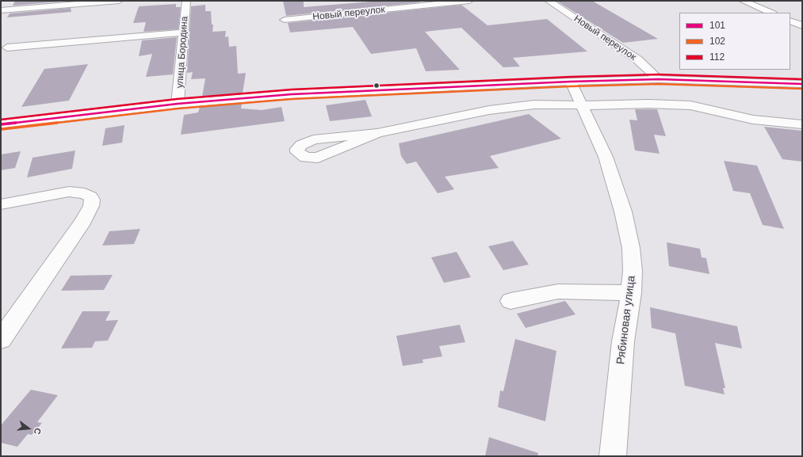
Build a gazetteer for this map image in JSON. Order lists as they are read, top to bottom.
{
  "streets": {
    "street": ["Новый переулок", "улица Бородина", "Рябиновая улица"]
  },
  "lines": ["transit line 112", "transit line 101", "transit line 102"],
  "legend": ["101", "102", "112"],
  "north": "right"
}
